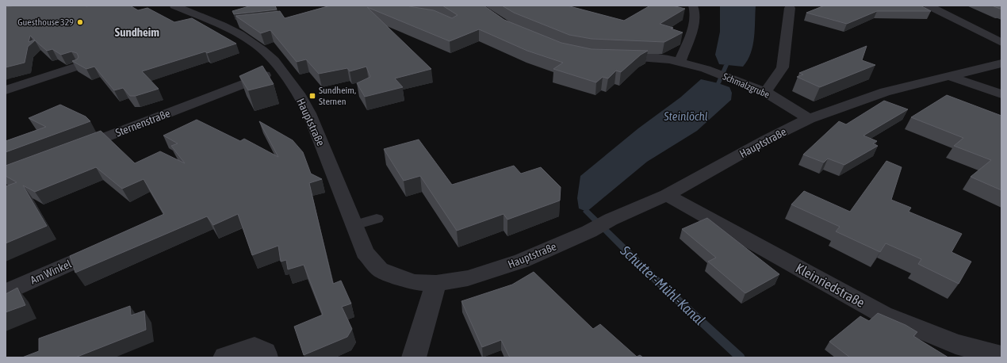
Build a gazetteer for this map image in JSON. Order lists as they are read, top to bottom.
{
  "streets": {
    "street": [
      "Schmalzgrube",
      "Hauptstraße",
      "Sternenstraße",
      "Am Winkel",
      "Kleinriedstraße"
    ]
  },
  "crossings": [
    ["Schmalzgrube", "Hauptstraße"],
    ["Hauptstraße", "Sternenstraße"],
    ["Hauptstraße", "Kleinriedstraße"]
  ],
  "districts": ["Sundheim"],
  "water": ["Steinlöchl", "Schutter-Mühl-Kanal"],
  "places": {
    "other": ["Guesthouse 329"],
    "transit": ["Sundheim, Sternen"]
  }
}
